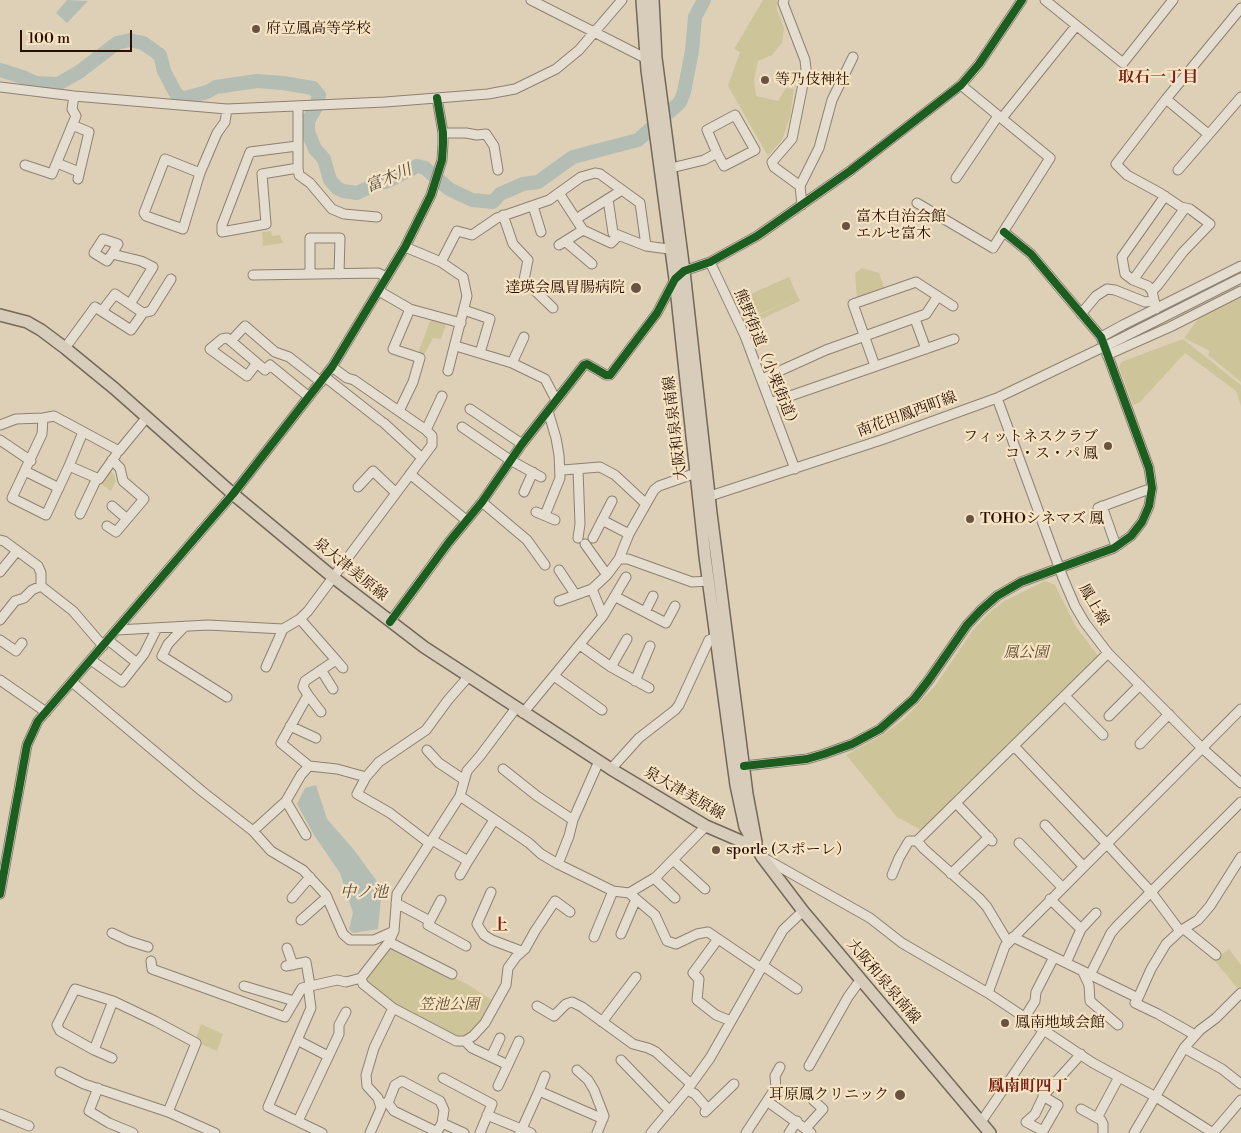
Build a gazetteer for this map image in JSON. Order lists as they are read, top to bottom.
{
  "streets": {
    "main road": ["大阪和泉泉南線", "泉大津美原線"],
    "street": ["熊野街道（小栗街道）", "南花田鳳西町線", "鳳上線"]
  },
  "crossings": [
    ["熊野街道（小栗街道）", "南花田鳳西町線"],
    ["南花田鳳西町線", "大阪和泉泉南線"],
    ["南花田鳳西町線", "鳳上線"],
    ["大阪和泉泉南線", "泉大津美原線"]
  ],
  "districts": ["取石一丁目", "上", "鳳南町四丁"],
  "water": ["富木川", "中ノ池"],
  "parks": ["鳳公園", "笠池公園"],
  "places": [
    "府立鳳高等学校",
    "等乃伎神社",
    "富木自治会館 エルセ富木",
    "達瑛会鳳胃腸病院",
    "フィットネスクラブ コ・ス・パ 鳳",
    "TOHOシネマズ 鳳",
    "sporle (スポーレ）",
    "鳳南地域会館",
    "耳原鳳クリニック"
  ],
  "scale_bar": "100 m"
}
